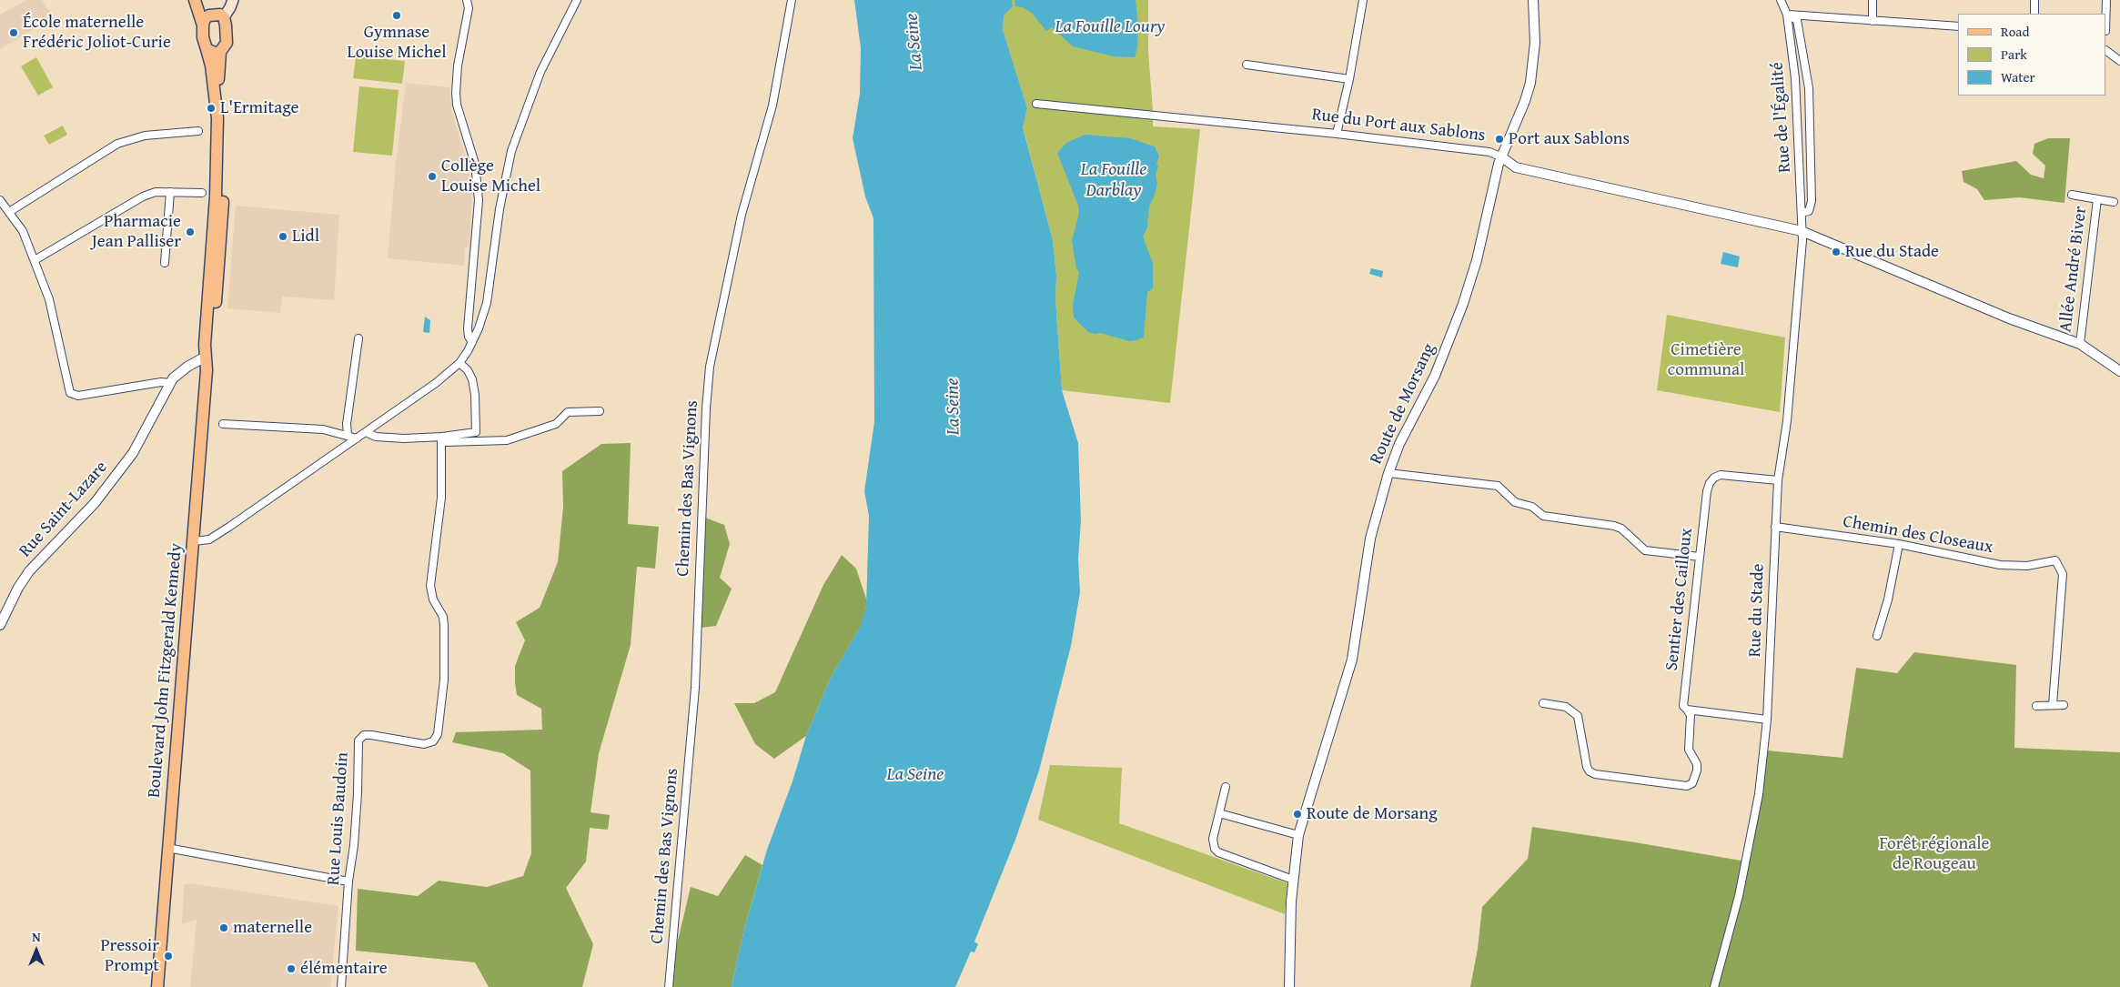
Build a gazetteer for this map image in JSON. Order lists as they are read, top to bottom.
{
  "streets": {
    "main road": ["Boulevard John Fitzgerald Kennedy"],
    "street": [
      "Rue de l'Égalité",
      "Rue du Port aux Sablons",
      "Allée André Biver",
      "Route de Morsang",
      "Chemin des Bas Vignons",
      "Rue Saint-Lazare",
      "Chemin des Closeaux",
      "Sentier des Cailloux",
      "Rue du Stade",
      "Rue Louis Baudoin"
    ]
  },
  "crossings": [
    ["Rue de l'Égalité", "Rue du Port aux Sablons"],
    ["Rue de l'Égalité", "Rue du Stade"],
    ["Rue du Port aux Sablons", "Allée André Biver"],
    ["Rue du Port aux Sablons", "Route de Morsang"],
    ["Rue du Port aux Sablons", "Rue du Stade"],
    ["Rue Saint-Lazare", "Boulevard John Fitzgerald Kennedy"],
    ["Chemin des Closeaux", "Rue du Stade"],
    ["Sentier des Cailloux", "Rue du Stade"]
  ],
  "water": ["La Fouille Loury", "La Seine", "La Fouille Darblay"],
  "parks": ["Cimetière communal", "Forêt régionale de Rougeau"],
  "places": [
    "Gymnase Louise Michel",
    "École maternelle Frédéric Joliot-Curie",
    "L'Ermitage",
    "Port aux Sablons",
    "Collège Louise Michel",
    "Pharmacie Jean Palliser",
    "Lidl",
    "Rue du Stade",
    "Route de Morsang",
    "maternelle",
    "Pressoir Prompt",
    "élémentaire"
  ],
  "legend": ["Road", "Park", "Water"],
  "north": "top"
}
